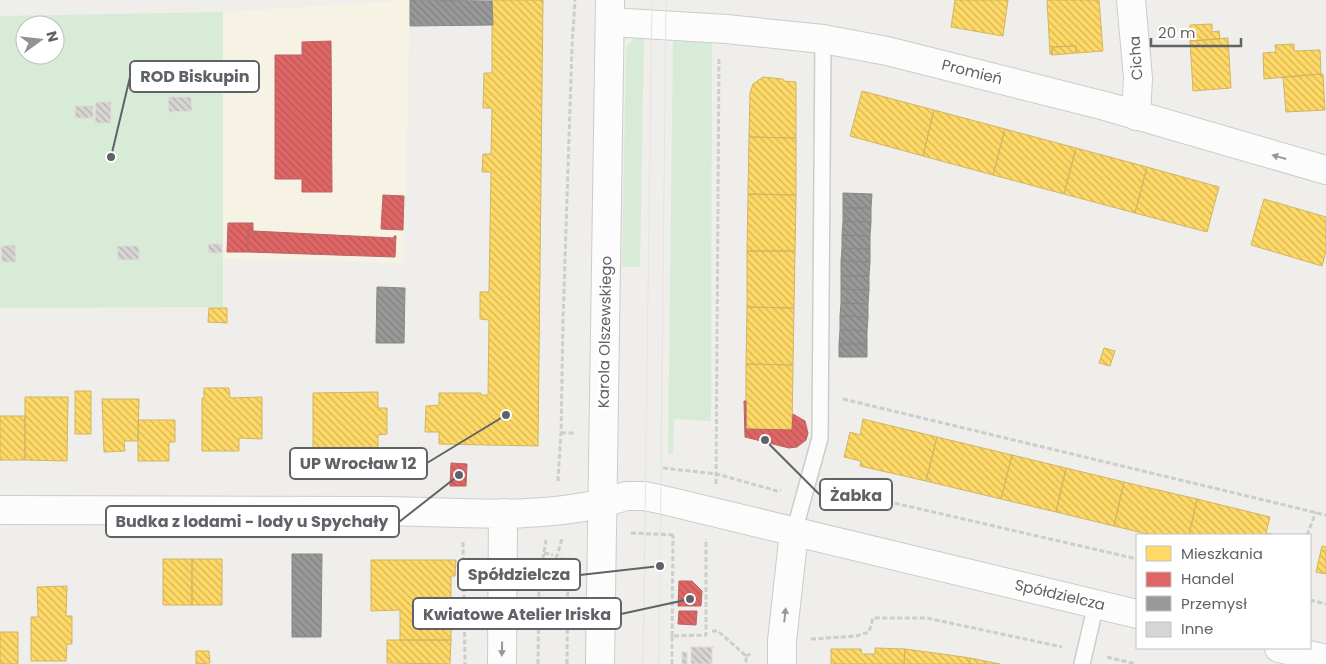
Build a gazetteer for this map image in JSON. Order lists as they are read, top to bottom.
{
  "streets": {
    "street": [
      "Cicha",
      "Promień",
      "Karola Olszewskiego",
      "Spółdzielcza"
    ]
  },
  "crossings": [
    ["Cicha", "Promień"],
    ["Promień", "Karola Olszewskiego"],
    ["Karola Olszewskiego", "Spółdzielcza"]
  ],
  "places": [
    "ROD Biskupin",
    "UP Wrocław 12",
    "Żabka",
    "Budka z lodami - lody u Spychały",
    "Spółdzielcza",
    "Kwiatowe Atelier Iriska"
  ],
  "legend": [
    "Mieszkania",
    "Handel",
    "Przemysł",
    "Inne"
  ],
  "scale_bar": "20 m",
  "north": "right"
}
